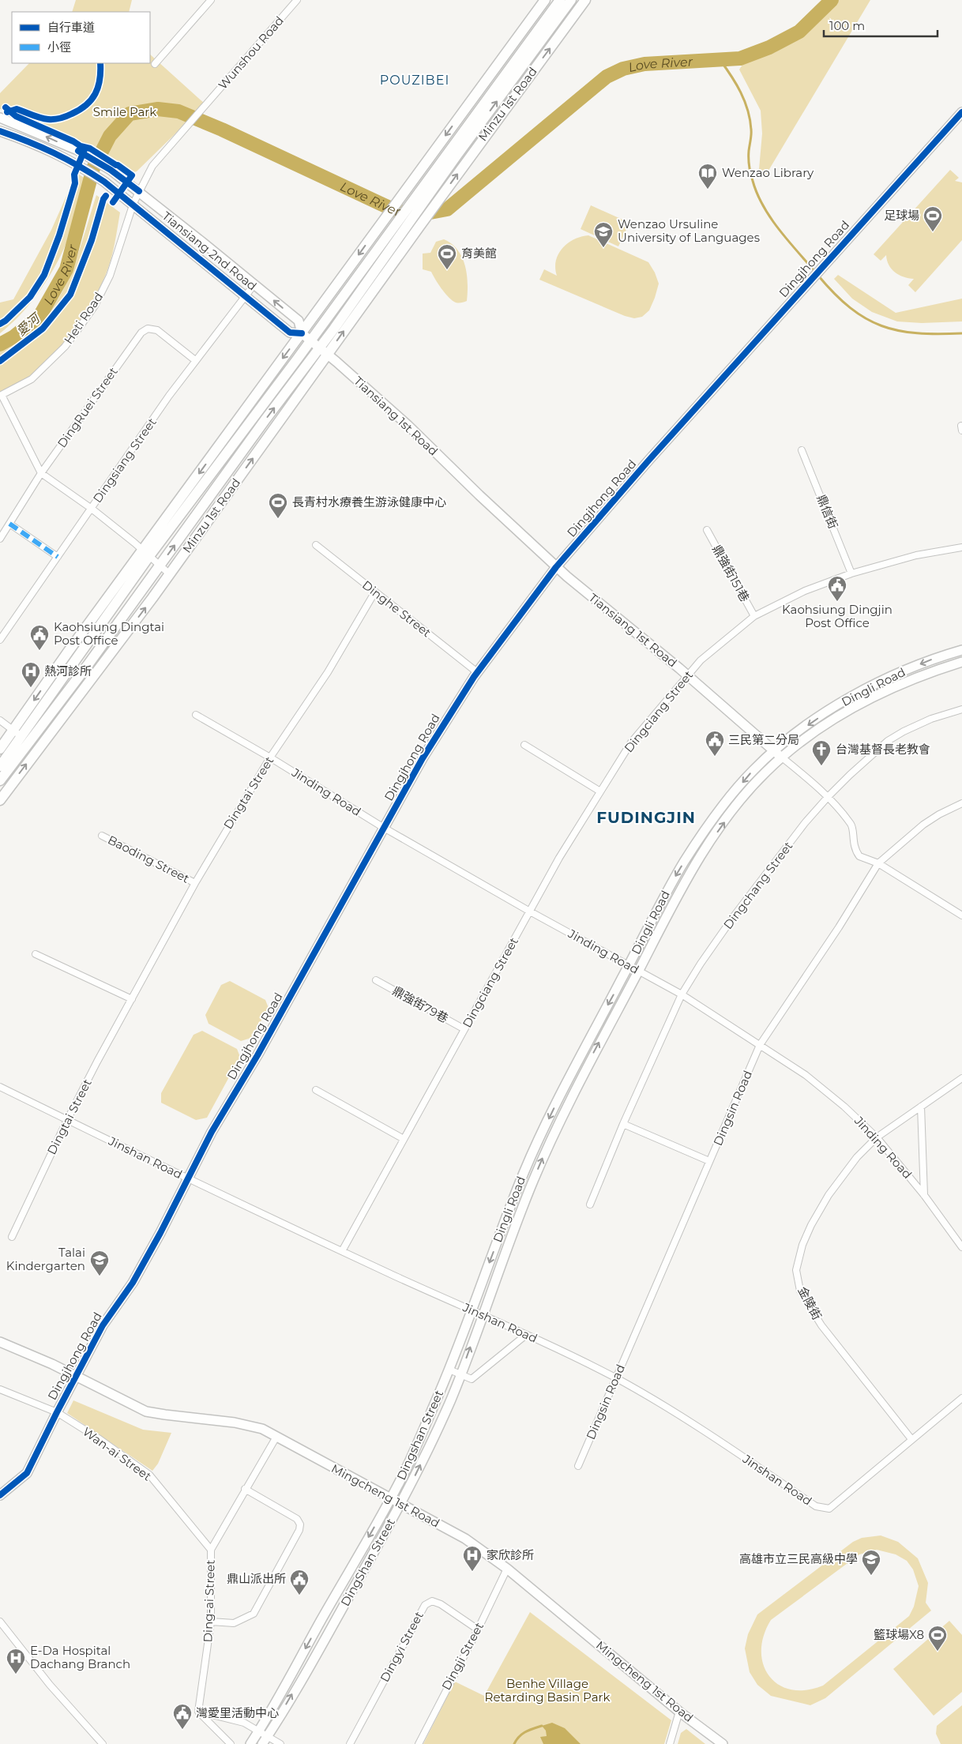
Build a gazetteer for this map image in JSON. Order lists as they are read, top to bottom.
{
  "streets": {
    "main road": ["Minzu 1st Road"],
    "street": [
      "Wunshou Road",
      "Tiansiang 2nd Road",
      "Dingjhong Road",
      "Heti Road",
      "DingRuei Street",
      "Tiansiang 1st Road",
      "Dingsiang Street",
      "鼎信街",
      "鼎強街151巷",
      "Dinghe Street",
      "Dingli Road",
      "Dingciang Street",
      "Jinding Road",
      "Dingtai Street",
      "Baoding Street",
      "Dingchang Street",
      "鼎強街79巷",
      "Dingsin Road",
      "Jinshan Road",
      "金陵街",
      "Dingshan Street",
      "Wan-ai Street",
      "Mingcheng 1st Road",
      "DingShan Street",
      "Ding-ai Street",
      "Dingyi Street",
      "Dingji Street"
    ]
  },
  "crossings": [
    ["Wunshou Road", "Tiansiang 2nd Road"],
    ["Wunshou Road", "Heti Road"],
    ["Minzu 1st Road", "Tiansiang 2nd Road"],
    ["Minzu 1st Road", "Tiansiang 1st Road"],
    ["Tiansiang 2nd Road", "Heti Road"],
    ["Tiansiang 2nd Road", "Tiansiang 1st Road"],
    ["Tiansiang 2nd Road", "Dingsiang Street"],
    ["Dingjhong Road", "Tiansiang 1st Road"],
    ["Dingjhong Road", "Dinghe Street"],
    ["Dingjhong Road", "Jinding Road"],
    ["Dingjhong Road", "Jinshan Road"],
    ["Dingjhong Road", "Wan-ai Street"],
    ["Dingjhong Road", "Mingcheng 1st Road"],
    ["DingRuei Street", "Dingsiang Street"],
    ["Tiansiang 1st Road", "Dingli Road"],
    ["Tiansiang 1st Road", "Dingciang Street"],
    ["Tiansiang 1st Road", "Dingchang Street"],
    ["Tiansiang 1st Road", "Dingsin Road"],
    ["鼎信街", "Dingciang Street"],
    ["鼎強街151巷", "Dingciang Street"],
    ["Dinghe Street", "Dingtai Street"],
    ["Dingli Road", "Jinding Road"],
    ["Dingli Road", "Jinshan Road"],
    ["Dingli Road", "Dingshan Street"],
    ["Dingli Road", "DingShan Street"],
    ["Dingciang Street", "Jinding Road"],
    ["Dingciang Street", "鼎強街79巷"],
    ["Dingciang Street", "Jinshan Road"],
    ["Jinding Road", "Dingtai Street"],
    ["Jinding Road", "Dingchang Street"],
    ["Jinding Road", "Dingsin Road"],
    ["Jinding Road", "金陵街"],
    ["Dingtai Street", "Baoding Street"],
    ["Dingtai Street", "Jinshan Road"],
    ["Dingsin Road", "Jinshan Road"],
    ["Jinshan Road", "金陵街"],
    ["Jinshan Road", "Dingshan Street"],
    ["Jinshan Road", "DingShan Street"],
    ["Dingshan Street", "Mingcheng 1st Road"],
    ["Wan-ai Street", "Ding-ai Street"],
    ["Mingcheng 1st Road", "DingShan Street"],
    ["Mingcheng 1st Road", "Ding-ai Street"],
    ["Mingcheng 1st Road", "Dingji Street"],
    ["Dingyi Street", "Dingji Street"]
  ],
  "one_way": ["Dingshan Street", "DingShan Street"],
  "districts": ["POUZIBEI", "FUDINGJIN"],
  "water": ["Love River", "愛河"],
  "parks": ["Smile Park", "Benhe Village Retarding Basin Park"],
  "places": {
    "library": ["Wenzao Library"],
    "sports": [
      "足球場",
      "育美館",
      "長青村水療養生游泳健康中心",
      "籃球場X8"
    ],
    "school or university": ["Wenzao Ursuline University of Languages", "Talai Kindergarten", "高雄市立三民高級中學"],
    "public building": [
      "Kaohsiung Dingjin Post Office",
      "Kaohsiung Dingtai Post Office",
      "三民第二分局",
      "鼎山派出所",
      "灣愛里活動中心"
    ],
    "hospital": ["熱河診所", "家欣診所", "E-Da Hospital Dachang Branch"],
    "church": ["台灣基督長老教會"]
  },
  "legend": ["自行車道", "小徑"],
  "scale_bar": "100 m"
}
